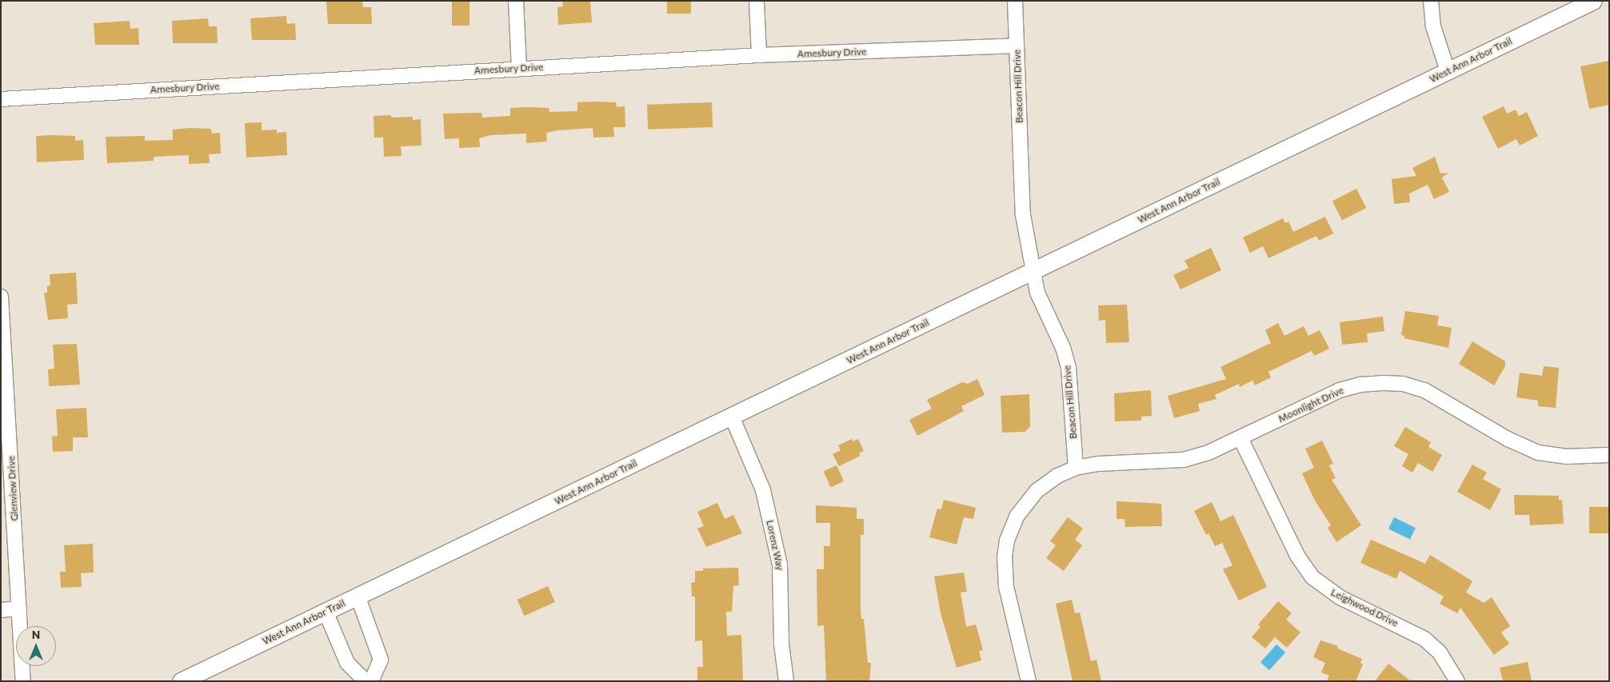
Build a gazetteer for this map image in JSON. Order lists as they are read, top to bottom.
{
  "streets": {
    "street": [
      "Amesbury Drive",
      "West Ann Arbor Trail",
      "Beacon Hill Drive",
      "Moonlight Drive",
      "Glenview Drive",
      "Lorenz Way",
      "Leighwood Drive"
    ]
  },
  "crossings": [
    ["Amesbury Drive", "Beacon Hill Drive"],
    ["West Ann Arbor Trail", "Beacon Hill Drive"],
    ["West Ann Arbor Trail", "Lorenz Way"],
    ["Beacon Hill Drive", "Moonlight Drive"],
    ["Moonlight Drive", "Leighwood Drive"]
  ],
  "north": "top"
}
